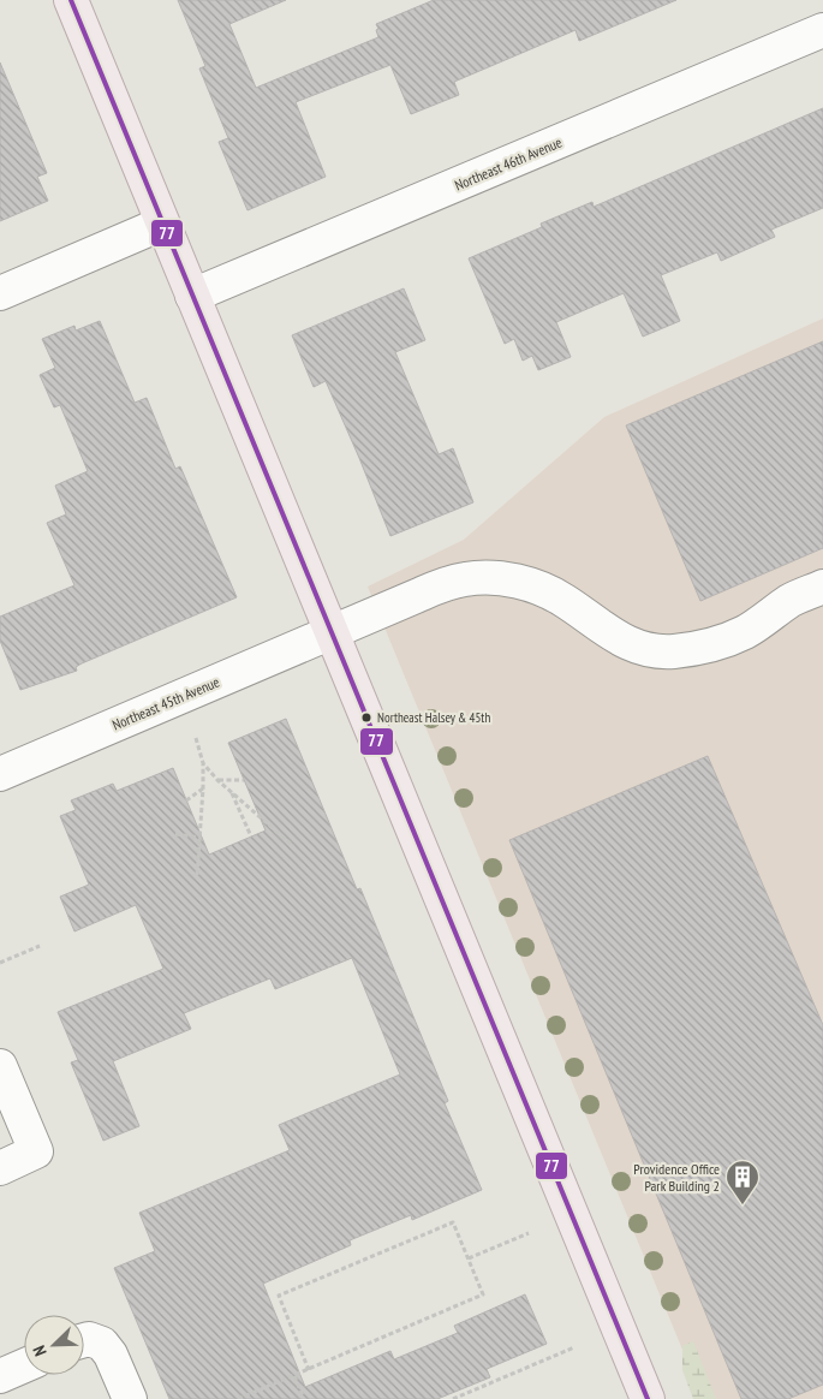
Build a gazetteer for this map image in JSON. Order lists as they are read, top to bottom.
{
  "streets": {
    "street": ["Northeast 46th Avenue", "Northeast 45th Avenue"]
  },
  "places": {
    "other": ["Northeast Halsey & 45th"],
    "building": ["Providence Office Park Building 2"]
  },
  "lines": ["transit line 77"],
  "north": "bottom left"
}
